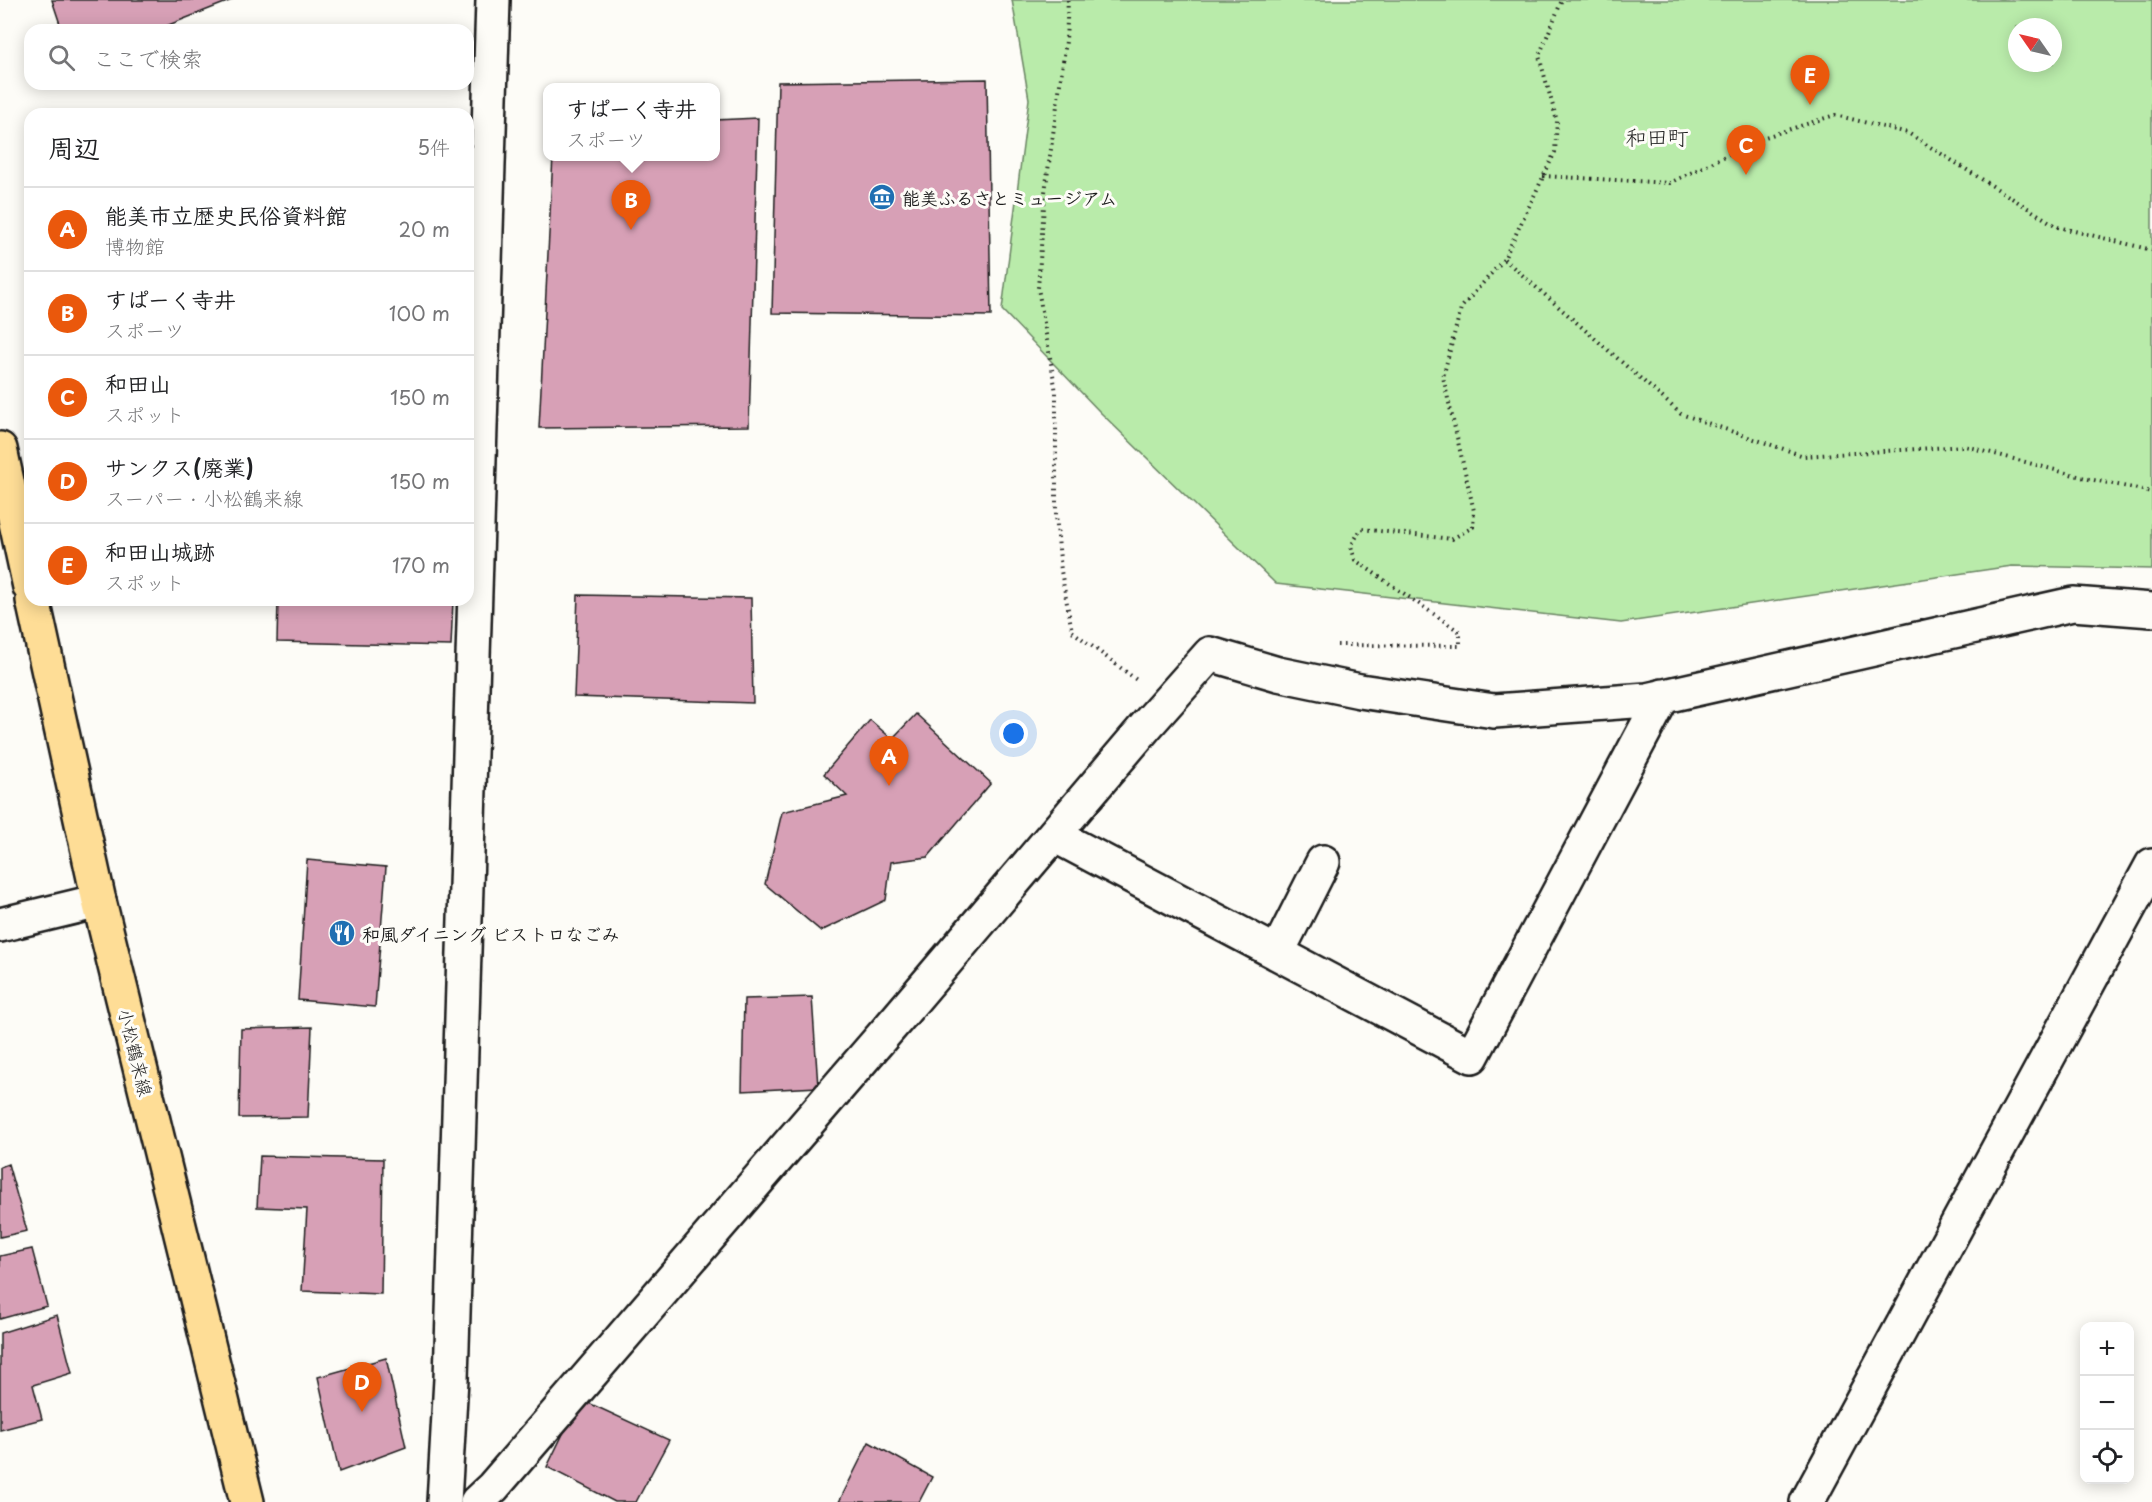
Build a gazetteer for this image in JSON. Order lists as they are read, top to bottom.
{
  "streets": {
    "main road": ["小松鶴来線"]
  },
  "districts": ["和田町"],
  "places": {
    "museum": ["能美ふるさとミュージアム"],
    "restaurant": ["和風ダイニング ビストロなごみ"]
  },
  "north": "top left",
  "page": {
    "search": "ここで検索",
    "pins": [
      "E",
      "C",
      "B",
      "A",
      "D"
    ],
    "popup": ["すぱーく寺井", "スポーツ"],
    "heading": ["周辺", "5件"],
    "list": [
      {
        "mark": "A",
        "name": "能美市立歴史民俗資料館",
        "note": "博物館",
        "value": "20 m"
      },
      {
        "mark": "B",
        "name": "すぱーく寺井",
        "note": "スポーツ",
        "value": "100 m"
      },
      {
        "mark": "C",
        "name": "和田山",
        "note": "スポット",
        "value": "150 m"
      },
      {
        "mark": "D",
        "name": "サンクス(廃業)",
        "note": "スーパー · 小松鶴来線",
        "value": "150 m"
      },
      {
        "mark": "E",
        "name": "和田山城跡",
        "note": "スポット",
        "value": "170 m"
      }
    ],
    "map_buttons": ["+", "−"]
  }
}
